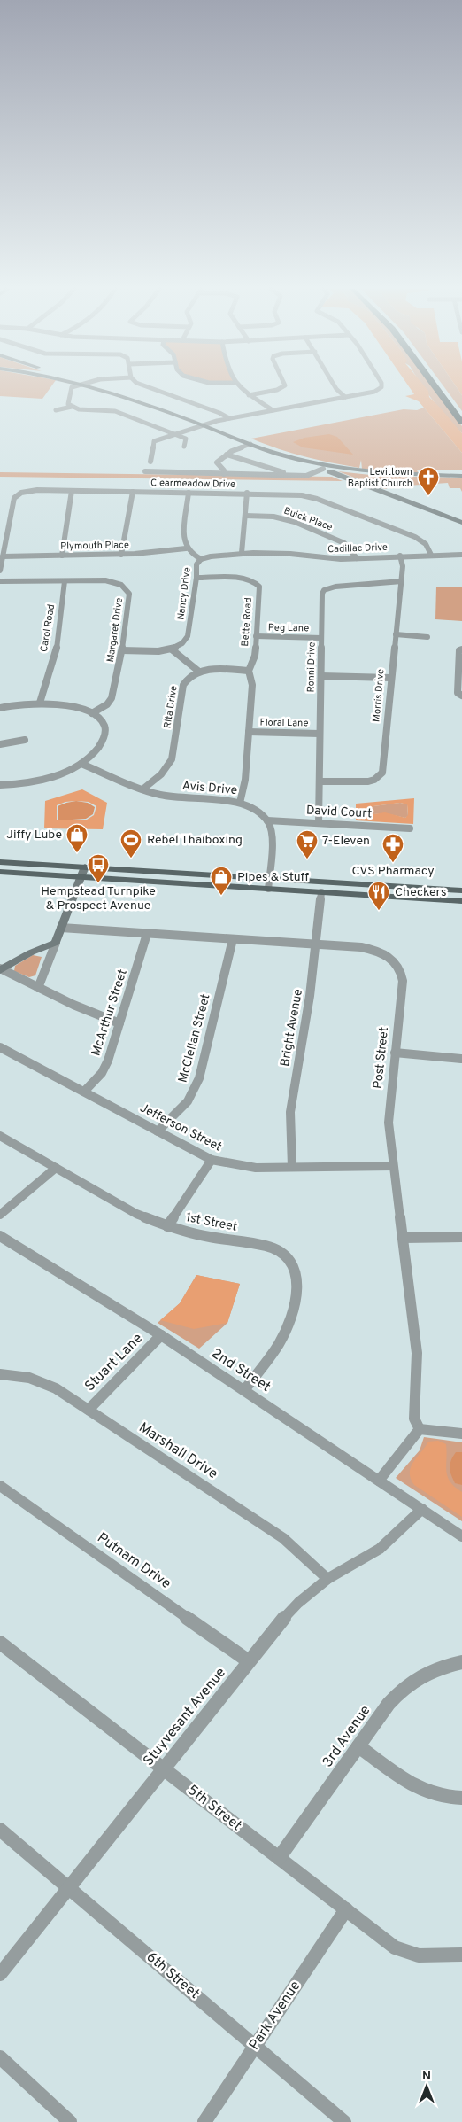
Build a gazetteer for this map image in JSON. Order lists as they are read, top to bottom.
{
  "streets": {
    "street": [
      "Clearmeadow Drive",
      "Buick Place",
      "Plymouth Place",
      "Cadillac Drive",
      "Nancy Drive",
      "Bette Road",
      "Carol Road",
      "Peg Lane",
      "Margaret Drive",
      "Ronni Drive",
      "Morris Drive",
      "Rita Drive",
      "Floral Lane",
      "Avis Drive",
      "David Court",
      "McArthur Street",
      "Bright Avenue",
      "McClellan Street",
      "Post Street",
      "Jefferson Street",
      "1st Street",
      "Stuart Lane",
      "2nd Street",
      "Marshall Drive",
      "Putnam Drive",
      "Stuyvesant Avenue",
      "3rd Avenue",
      "5th Street",
      "6th Street",
      "Park Avenue"
    ]
  },
  "crossings": [
    ["Clearmeadow Drive", "Plymouth Place"],
    ["Clearmeadow Drive", "Cadillac Drive"],
    ["Buick Place", "Cadillac Drive"],
    ["Plymouth Place", "Nancy Drive"],
    ["Cadillac Drive", "Nancy Drive"],
    ["Cadillac Drive", "Morris Drive"],
    ["Nancy Drive", "Bette Road"],
    ["Bette Road", "Peg Lane"],
    ["Bette Road", "Floral Lane"],
    ["Bette Road", "Avis Drive"],
    ["Carol Road", "Margaret Drive"],
    ["Peg Lane", "Ronni Drive"],
    ["Ronni Drive", "Morris Drive"],
    ["Ronni Drive", "Floral Lane"],
    ["Ronni Drive", "David Court"],
    ["Rita Drive", "Avis Drive"],
    ["Avis Drive", "David Court"],
    ["McArthur Street", "Post Street"],
    ["McArthur Street", "Jefferson Street"],
    ["Bright Avenue", "Post Street"],
    ["Bright Avenue", "Jefferson Street"],
    ["McClellan Street", "Post Street"],
    ["McClellan Street", "Jefferson Street"],
    ["Post Street", "Jefferson Street"],
    ["1st Street", "2nd Street"],
    ["Stuart Lane", "2nd Street"],
    ["Stuart Lane", "Marshall Drive"],
    ["2nd Street", "Stuyvesant Avenue"],
    ["Marshall Drive", "Stuyvesant Avenue"],
    ["Putnam Drive", "Stuyvesant Avenue"],
    ["Stuyvesant Avenue", "5th Street"],
    ["Stuyvesant Avenue", "6th Street"],
    ["3rd Avenue", "5th Street"],
    ["5th Street", "Park Avenue"],
    ["6th Street", "Park Avenue"]
  ],
  "places": {
    "church": ["Levittown Baptist Church"],
    "shop": ["Jiffy Lube", "Pipes & Stuff"],
    "sports": ["Rebel Thaiboxing"],
    "supermarket": ["7-Eleven"],
    "pharmacy": ["CVS Pharmacy"],
    "bus stop": ["Hempstead Turnpike & Prospect Avenue"],
    "restaurant": ["Checkers"]
  },
  "north": "top"
}
